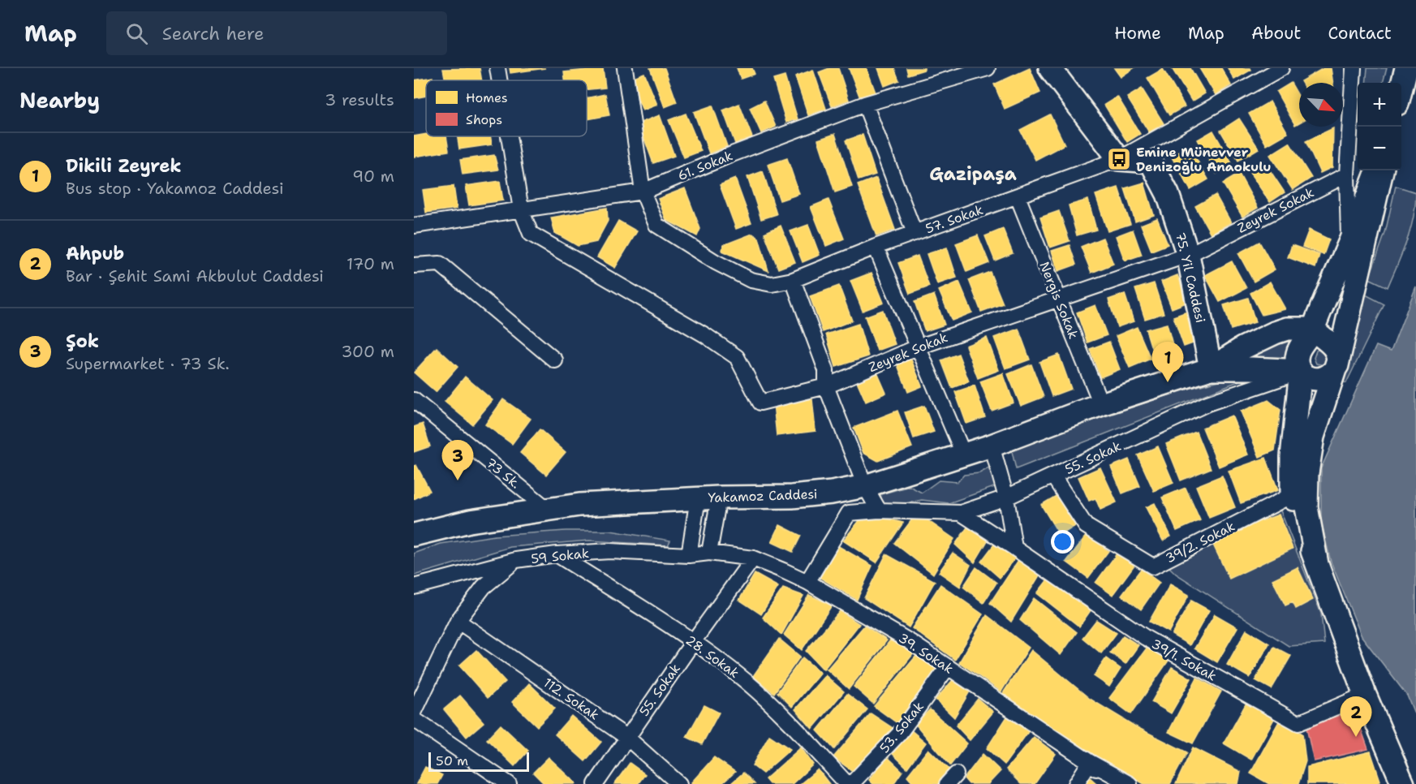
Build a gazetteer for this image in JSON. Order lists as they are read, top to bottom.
{
  "streets": {
    "main road": ["75. Yil Caddesi", "Yakamoz Caddesi"],
    "street": [
      "61. Sokak",
      "Zeyrek Sokak",
      "57. Sokak",
      "Nergis Sokak",
      "55. Sokak",
      "73 Sk.",
      "39/2. Sokak",
      "59 Sokak",
      "39. Sokak",
      "28. Sokak",
      "39/1. Sokak",
      "112. Sokak",
      "53. Sokak"
    ]
  },
  "crossings": [
    ["61. Sokak", "Zeyrek Sokak"],
    ["61. Sokak", "57. Sokak"],
    ["Zeyrek Sokak", "75. Yil Caddesi"],
    ["Zeyrek Sokak", "Nergis Sokak"],
    ["57. Sokak", "75. Yil Caddesi"],
    ["57. Sokak", "Nergis Sokak"],
    ["75. Yil Caddesi", "Yakamoz Caddesi"],
    ["Nergis Sokak", "Yakamoz Caddesi"],
    ["55. Sokak", "39/2. Sokak"],
    ["55. Sokak", "39. Sokak"],
    ["55. Sokak", "28. Sokak"],
    ["55. Sokak", "39/1. Sokak"],
    ["55. Sokak", "112. Sokak"],
    ["73 Sk.", "Yakamoz Caddesi"],
    ["59 Sokak", "39. Sokak"],
    ["59 Sokak", "28. Sokak"],
    ["39. Sokak", "53. Sokak"]
  ],
  "districts": ["Gazipaşa"],
  "places": {
    "bus stop": ["Emine Münevver Denizoğlu Anaokulu"]
  },
  "legend": ["Homes", "Shops"],
  "scale_bar": "50 m",
  "north": "bottom right",
  "page": {
    "header": "Map",
    "search": "Search here",
    "nav": [
      "Home",
      "Map",
      "About",
      "Contact"
    ],
    "heading": ["Nearby", "3 results"],
    "map_buttons": ["+", "−"],
    "list": [
      {
        "mark": "1",
        "name": "Dikili Zeyrek",
        "note": "Bus stop · Yakamoz Caddesi",
        "value": "90 m"
      },
      {
        "mark": "2",
        "name": "Ahpub",
        "note": "Bar · Şehit Sami Akbulut Caddesi",
        "value": "170 m"
      },
      {
        "mark": "3",
        "name": "Şok",
        "note": "Supermarket · 73 Sk.",
        "value": "300 m"
      }
    ],
    "pins": ["1", "3", "2"],
    "scale": "50 m"
  }
}
